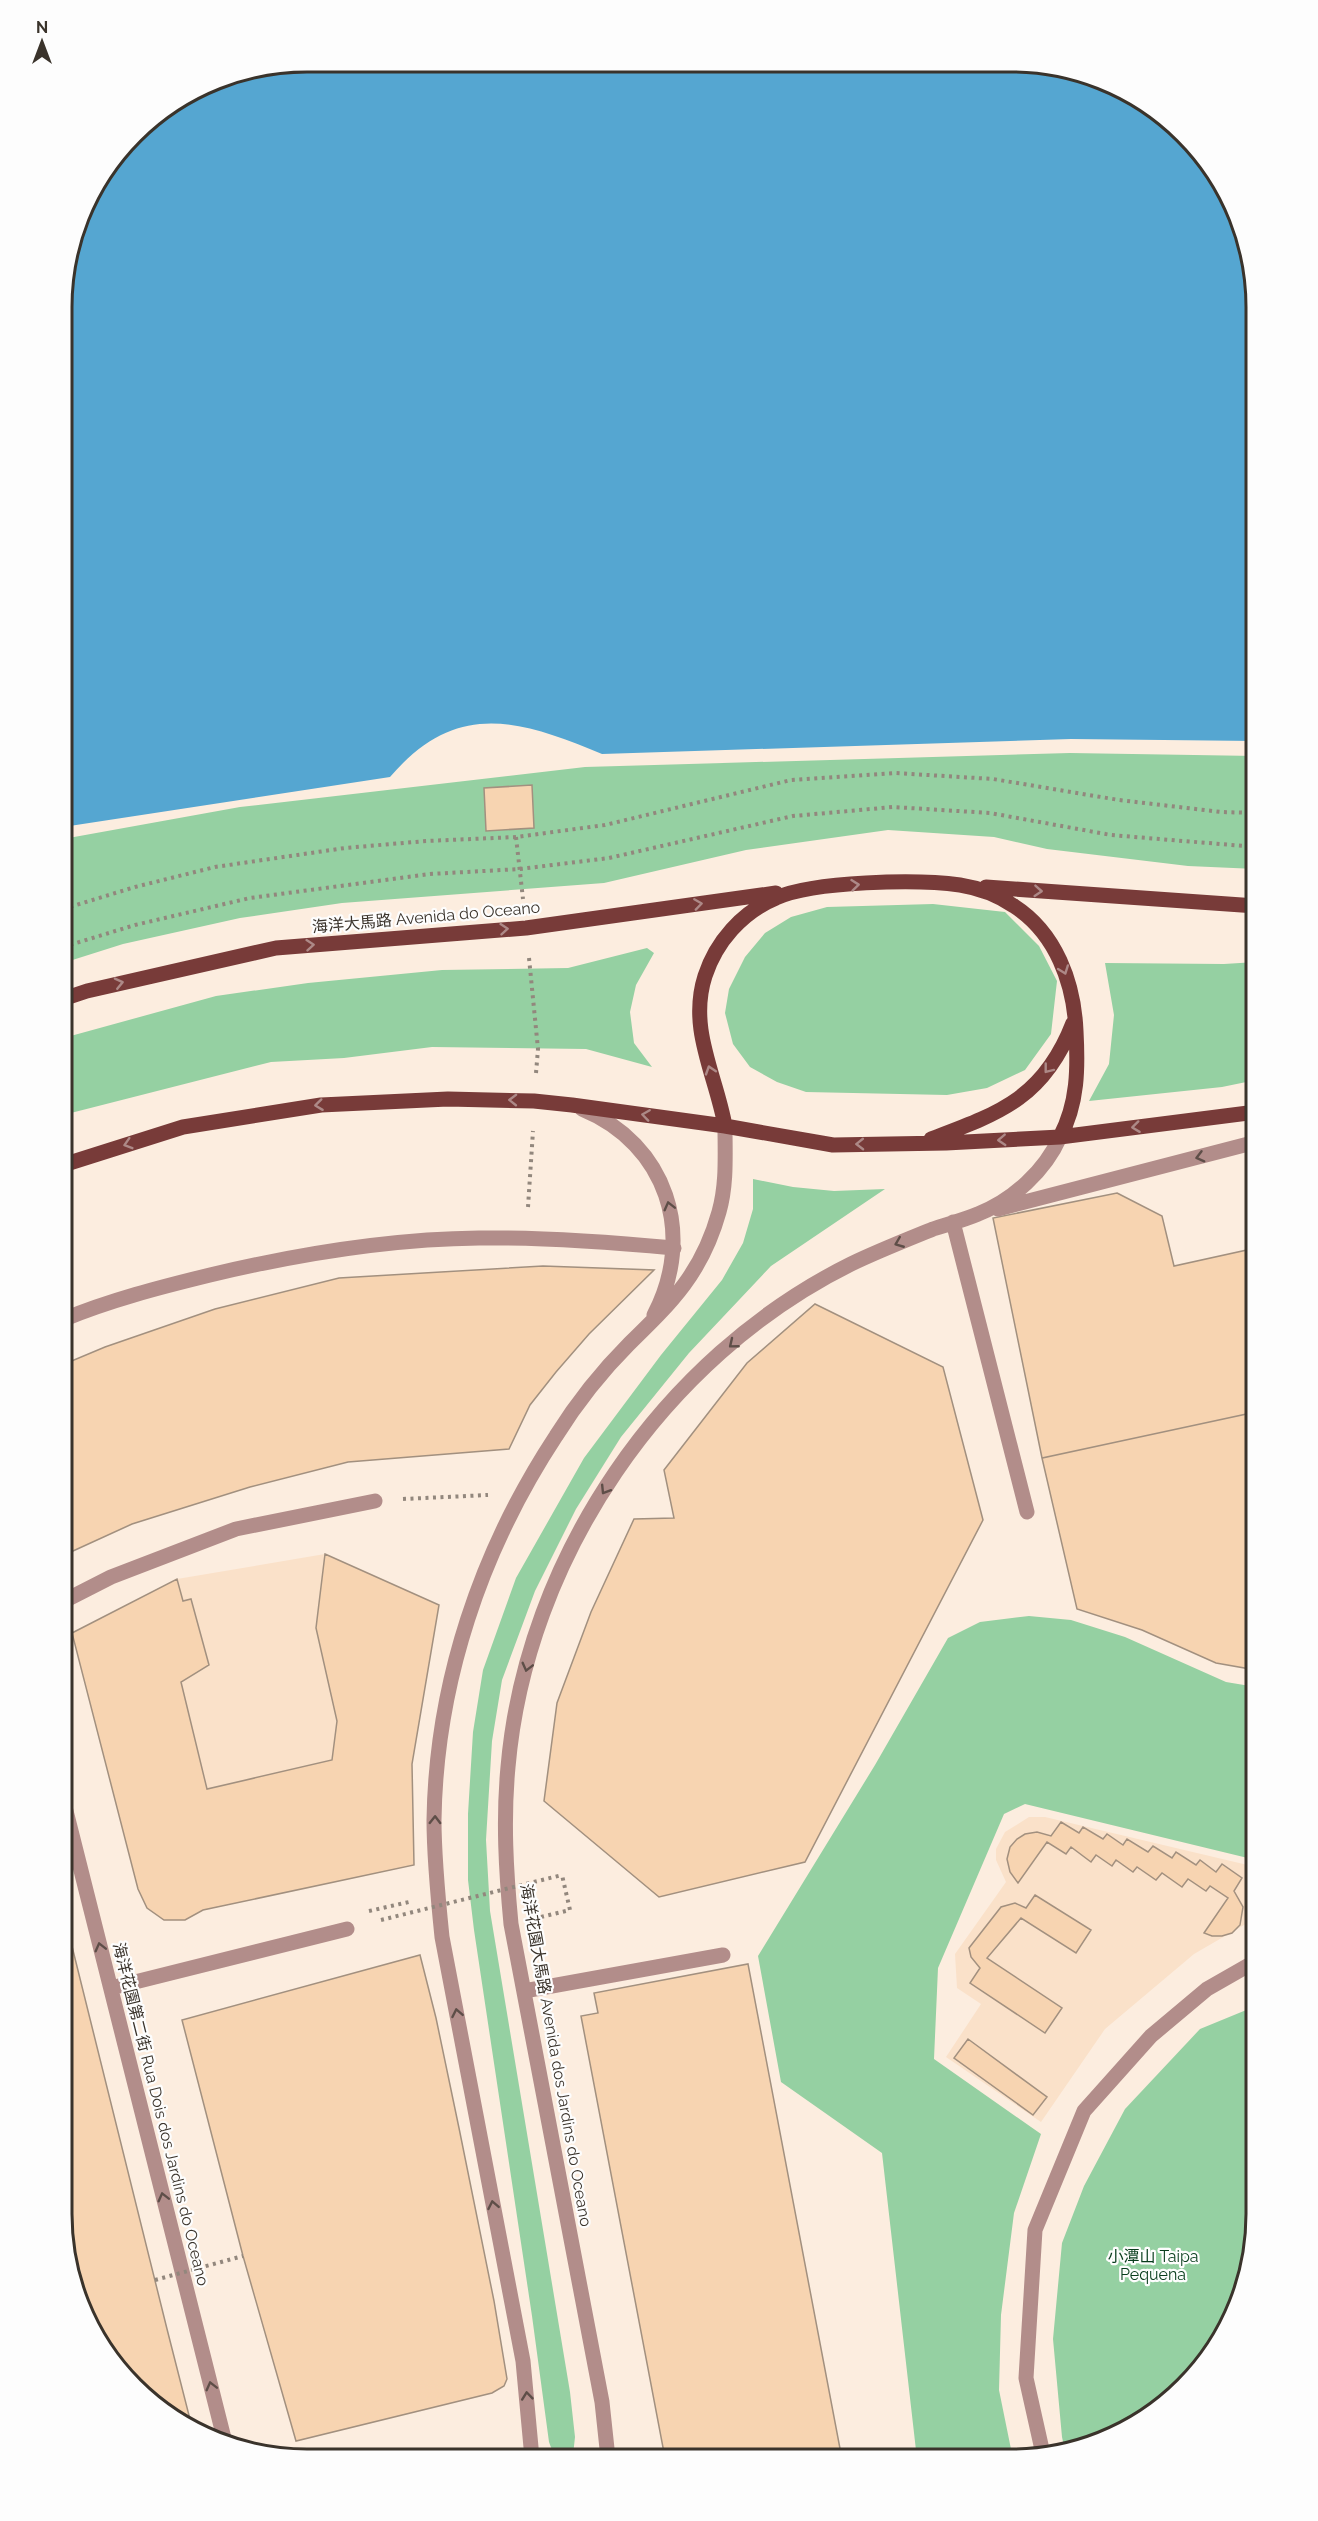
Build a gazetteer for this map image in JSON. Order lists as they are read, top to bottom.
{
  "streets": {
    "main road": ["海洋大馬路 Avenida do Oceano"],
    "street": ["海洋花園大馬路 Avenida dos Jardins do Oceano", "海洋花園第二街 Rua Dois dos Jardins do Oceano"]
  },
  "one_way": ["海洋大馬路 Avenida do Oceano", "海洋花園第二街 Rua Dois dos Jardins do Oceano"],
  "parks": ["小潭山 Taipa Pequena"],
  "north": "top"
}
